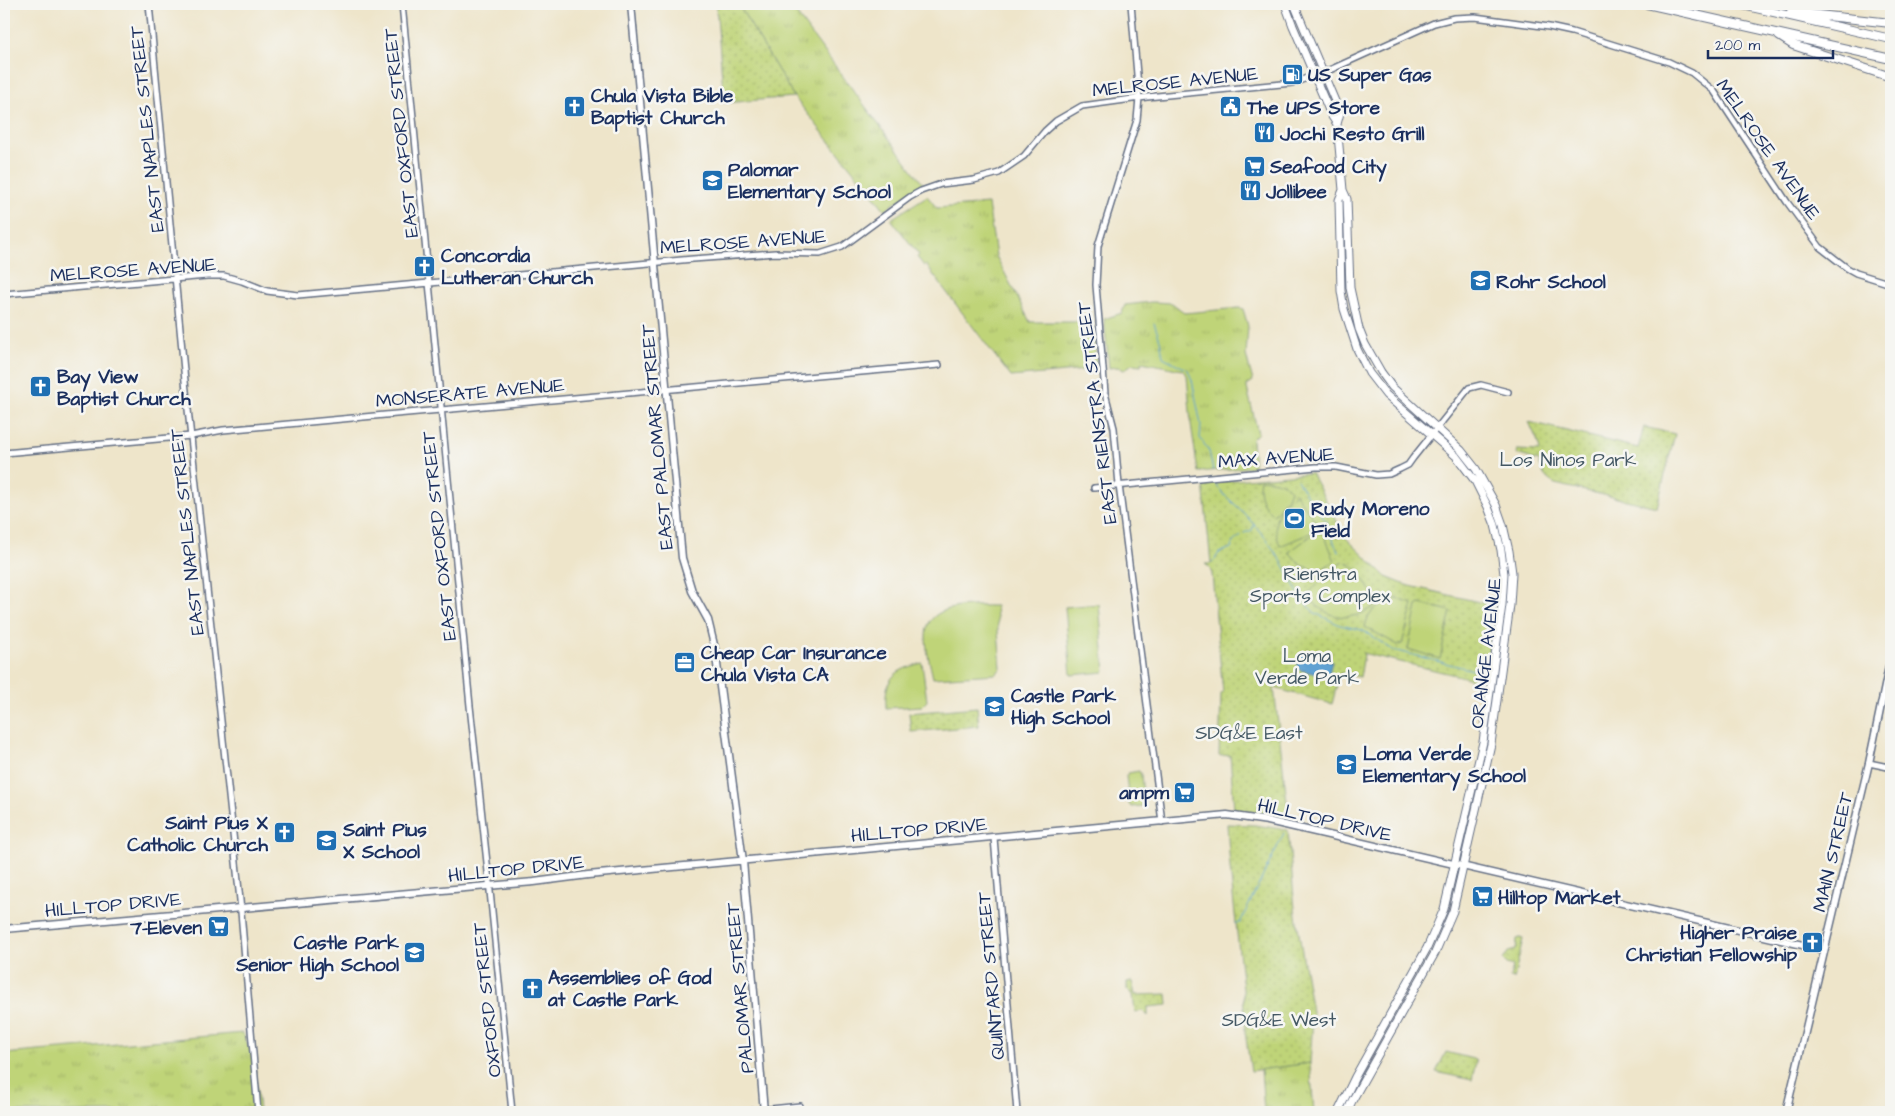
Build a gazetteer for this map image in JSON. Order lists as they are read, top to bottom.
{
  "streets": {
    "main road": [
      "EAST PALOMAR STREET",
      "ORANGE AVENUE",
      "HILLTOP DRIVE",
      "MAIN STREET",
      "PALOMAR STREET"
    ],
    "street": [
      "MELROSE AVENUE",
      "EAST NAPLES STREET",
      "EAST OXFORD STREET",
      "MONSERATE AVENUE",
      "EAST RIENSTRA STREET",
      "MAX AVENUE",
      "QUINTARD STREET",
      "OXFORD STREET"
    ]
  },
  "crossings": [
    ["MELROSE AVENUE", "EAST NAPLES STREET"],
    ["MELROSE AVENUE", "EAST OXFORD STREET"],
    ["MELROSE AVENUE", "EAST RIENSTRA STREET"],
    ["MELROSE AVENUE", "EAST PALOMAR STREET"],
    ["MELROSE AVENUE", "ORANGE AVENUE"],
    ["EAST NAPLES STREET", "MONSERATE AVENUE"],
    ["EAST NAPLES STREET", "HILLTOP DRIVE"],
    ["EAST OXFORD STREET", "MONSERATE AVENUE"],
    ["EAST OXFORD STREET", "HILLTOP DRIVE"],
    ["EAST OXFORD STREET", "OXFORD STREET"],
    ["MONSERATE AVENUE", "EAST PALOMAR STREET"],
    ["EAST RIENSTRA STREET", "MAX AVENUE"],
    ["EAST RIENSTRA STREET", "HILLTOP DRIVE"],
    ["EAST PALOMAR STREET", "HILLTOP DRIVE"],
    ["EAST PALOMAR STREET", "PALOMAR STREET"],
    ["MAX AVENUE", "ORANGE AVENUE"],
    ["ORANGE AVENUE", "HILLTOP DRIVE"],
    ["HILLTOP DRIVE", "MAIN STREET"],
    ["HILLTOP DRIVE", "QUINTARD STREET"],
    ["HILLTOP DRIVE", "PALOMAR STREET"],
    ["HILLTOP DRIVE", "OXFORD STREET"]
  ],
  "parks": [
    "Los Ninos Park",
    "Rienstra Sports Complex",
    "Loma Verde Park",
    "SDG&E East",
    "SDG&E West"
  ],
  "places": {
    "fuel station": ["US Super Gas"],
    "church": [
      "Chula Vista Bible Baptist Church",
      "Concordia Lutheran Church",
      "Bay View Baptist Church",
      "Saint Pius X Catholic Church",
      "Higher Praise Christian Fellowship",
      "Assemblies of God at Castle Park"
    ],
    "public building": ["The UPS Store"],
    "restaurant": ["Jochi Resto Grill", "Jollibee"],
    "supermarket": [
      "Seafood City",
      "ampm",
      "Hilltop Market",
      "7-Eleven"
    ],
    "school or university": [
      "Palomar Elementary School",
      "Rohr School",
      "Castle Park High School",
      "Loma Verde Elementary School",
      "Saint Pius X School",
      "Castle Park Senior High School"
    ],
    "sports": ["Rudy Moreno Field"],
    "office": ["Cheap Car Insurance Chula Vista CA"]
  },
  "scale_bar": "200 m"
}
